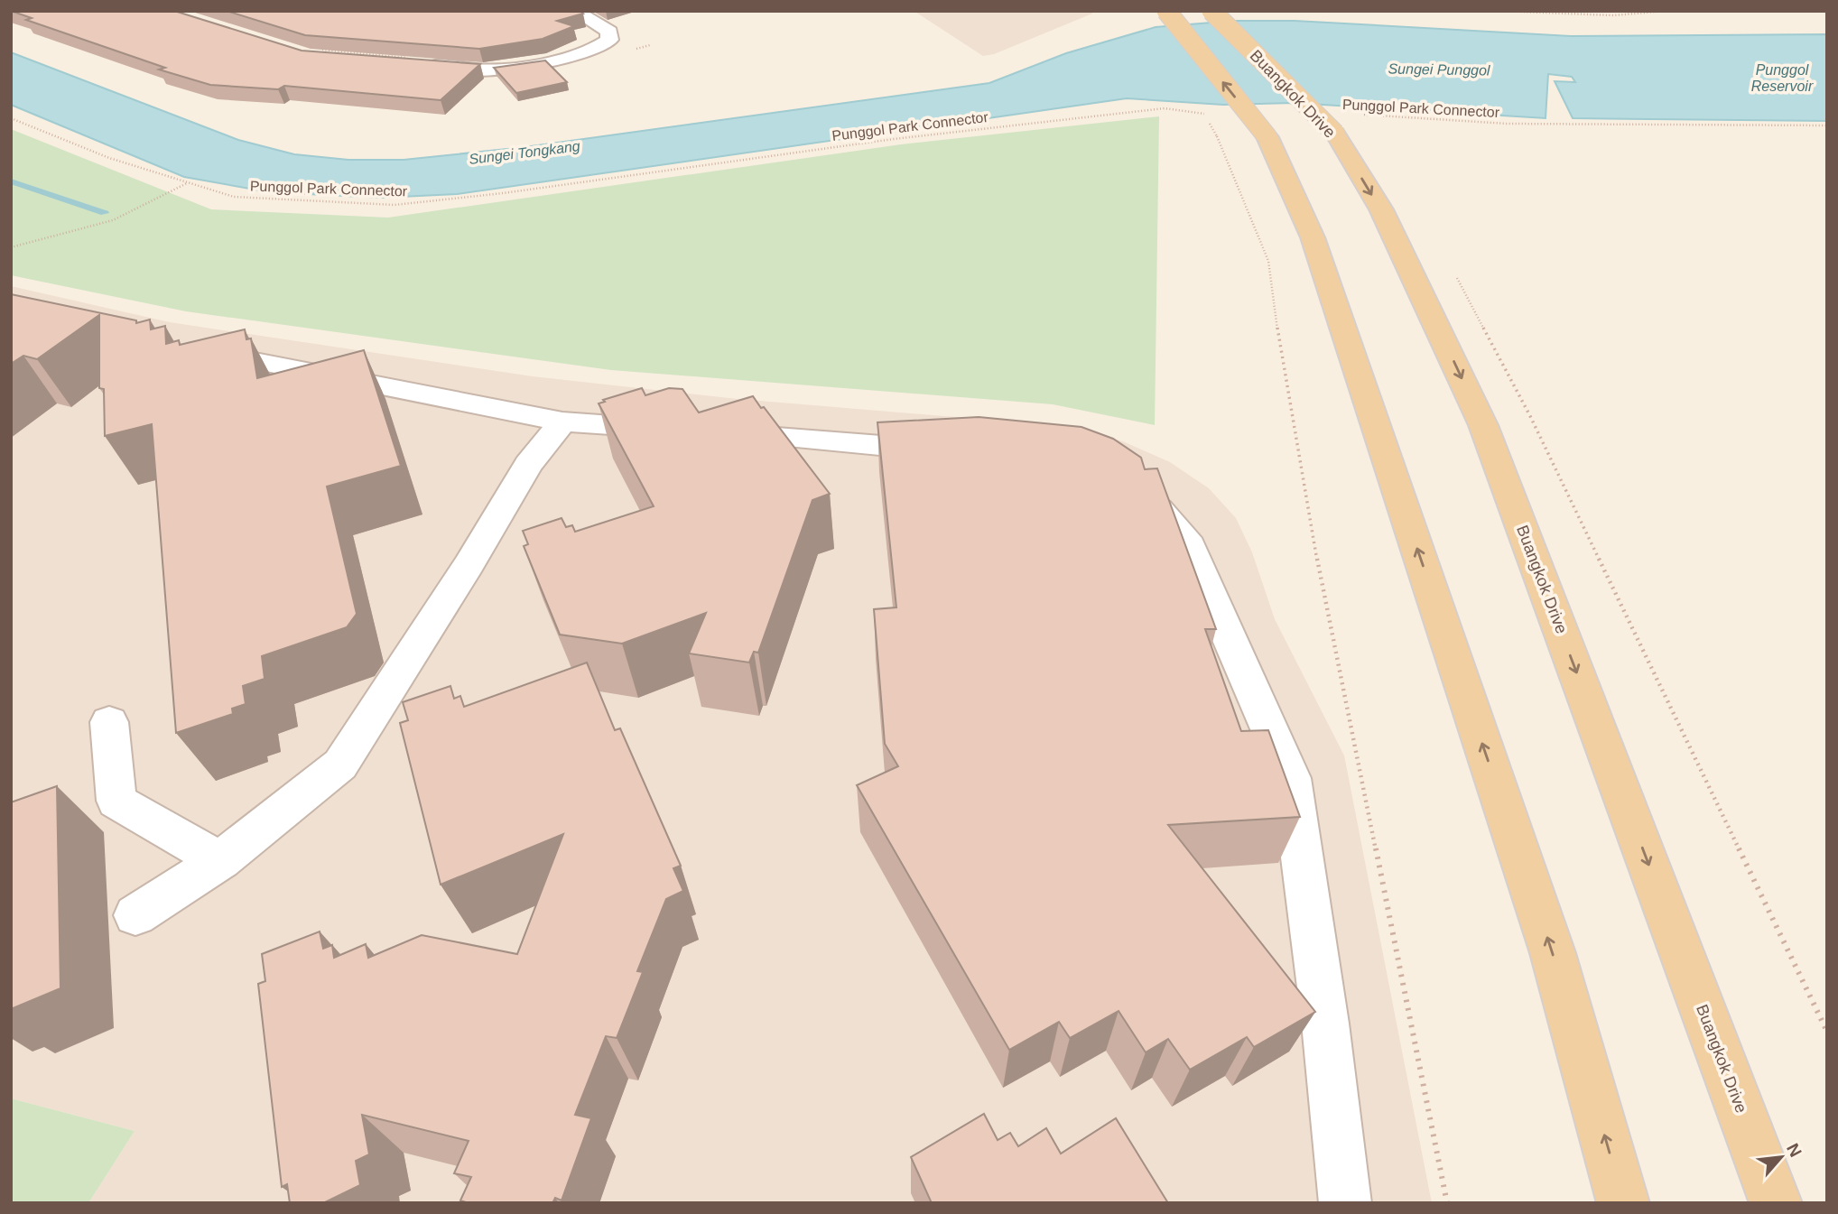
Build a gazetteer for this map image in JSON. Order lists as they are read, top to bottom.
{
  "streets": {
    "main road": ["Buangkok Drive"],
    "path": ["Punggol Park Connector"]
  },
  "water": ["Sungei Punggol", "Punggol Reservoir", "Sungei Tongkang"],
  "north": "top right"
}
